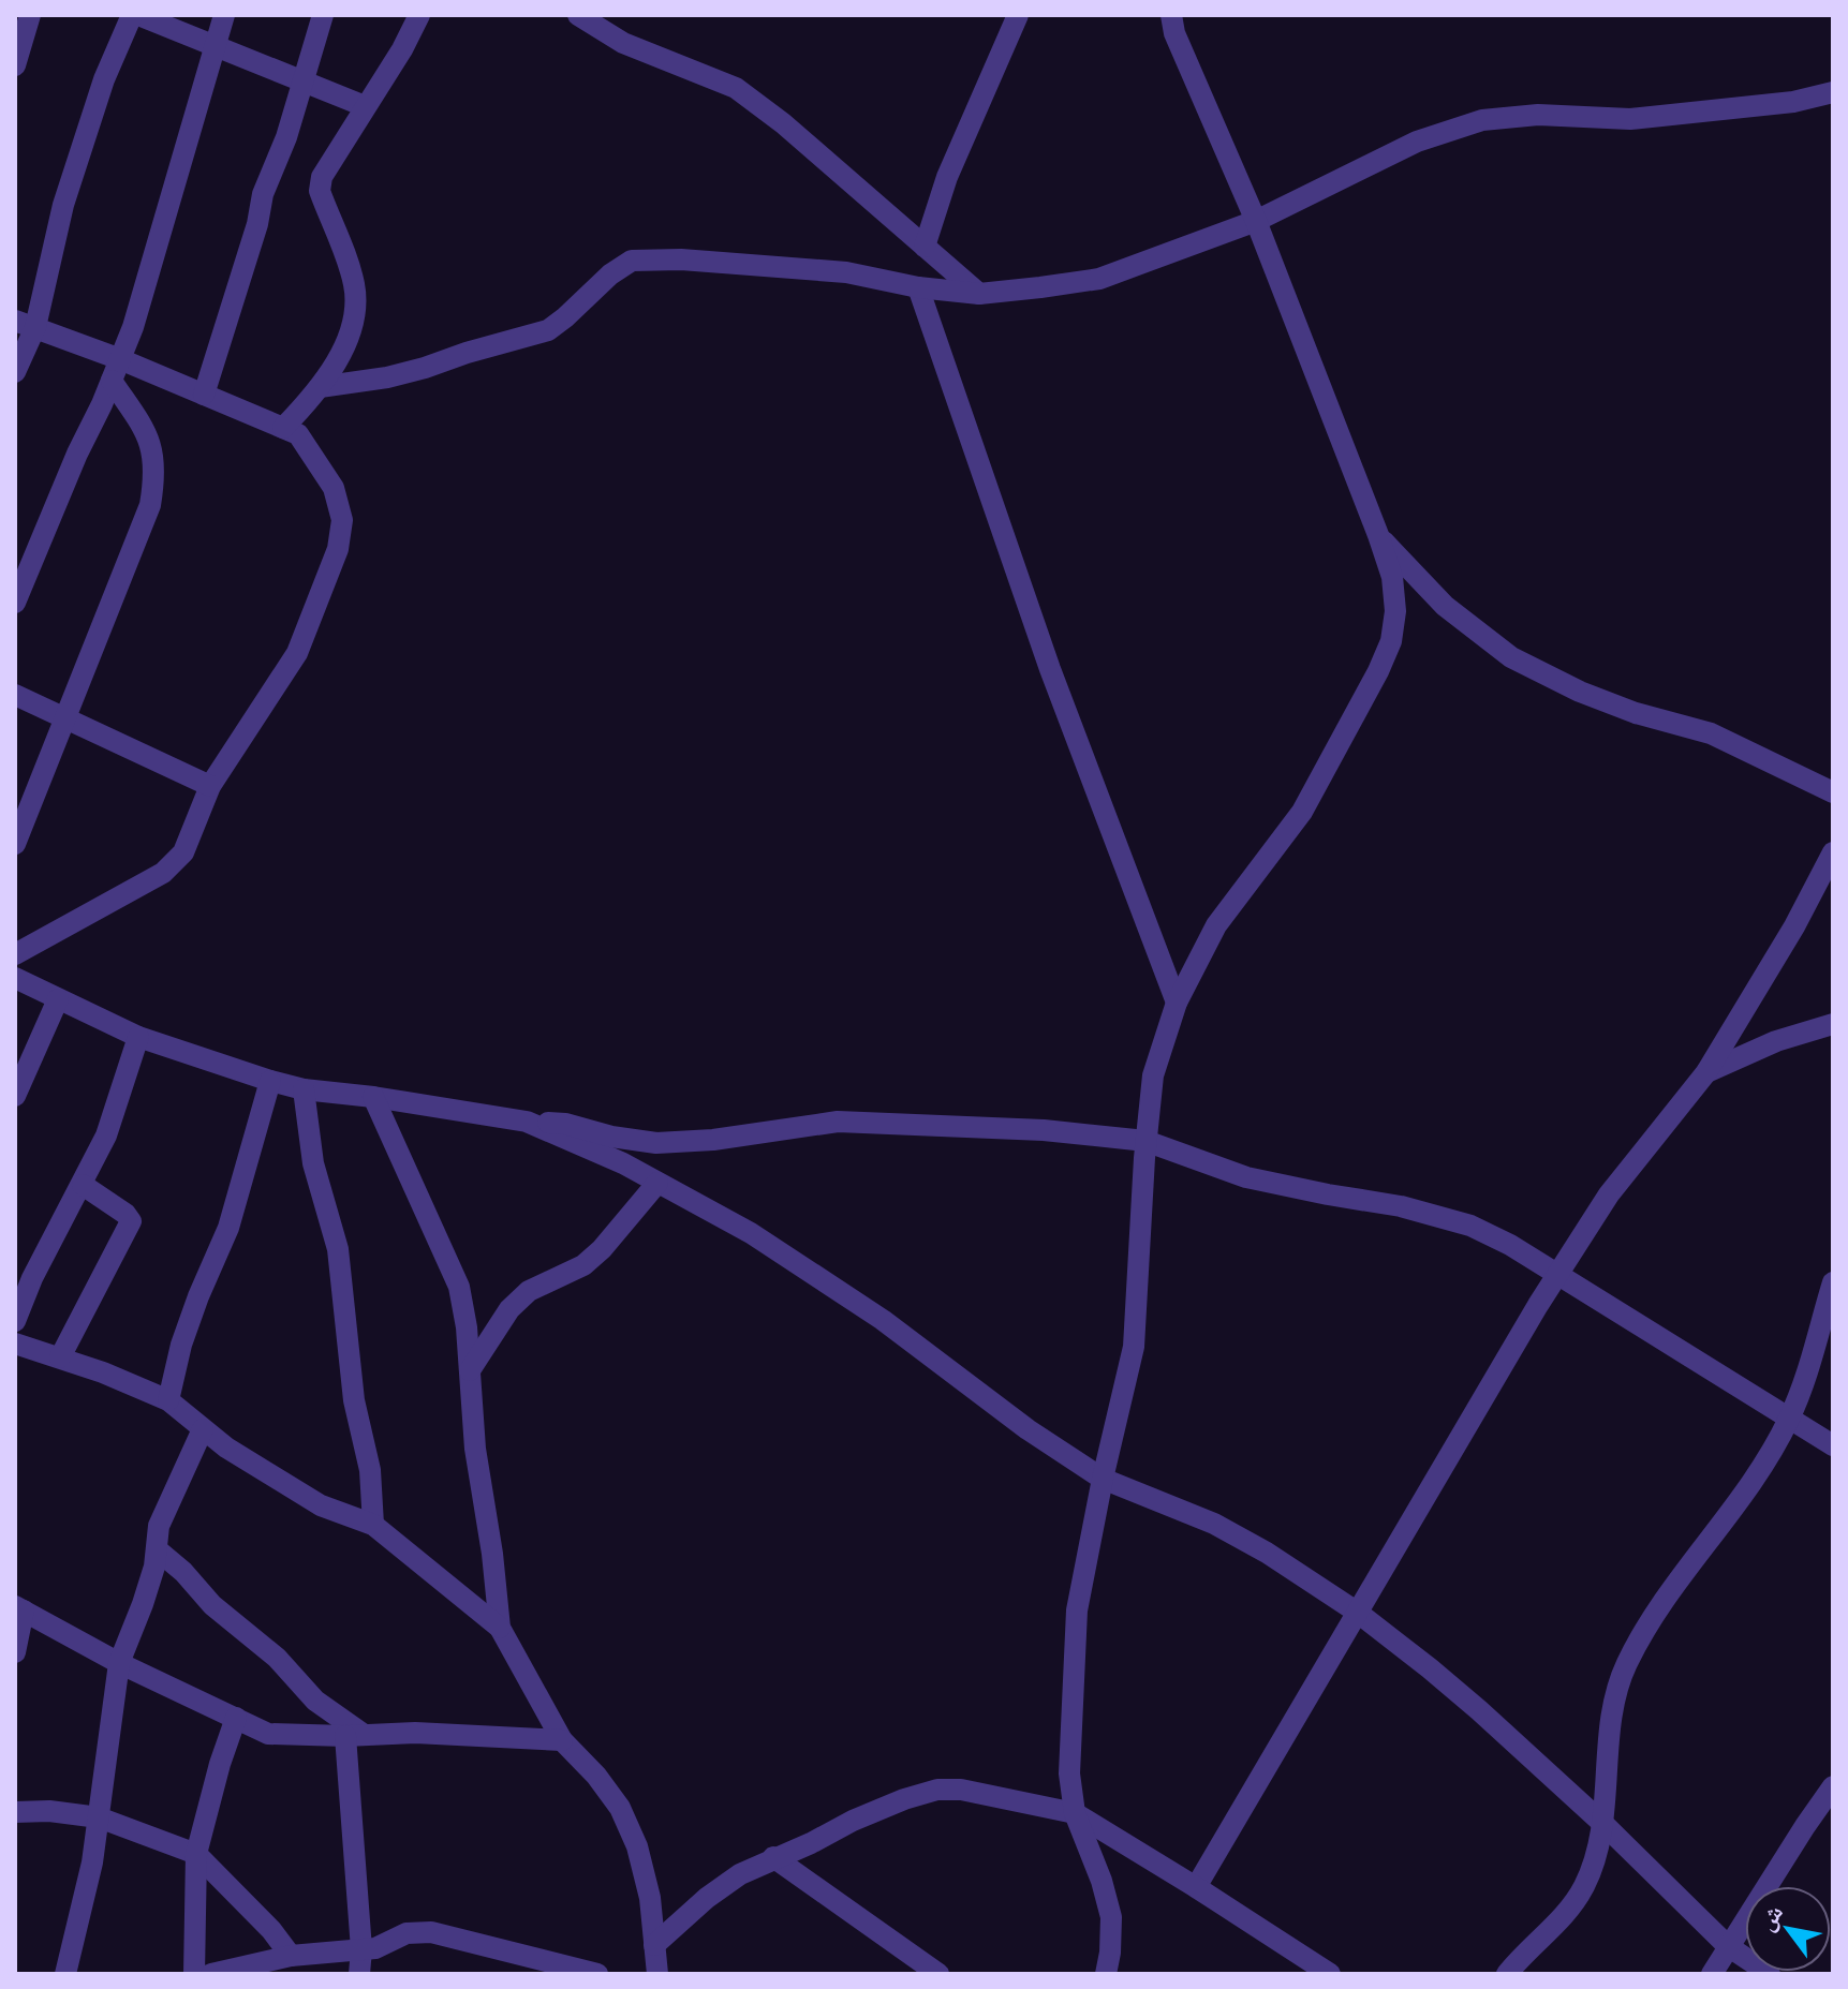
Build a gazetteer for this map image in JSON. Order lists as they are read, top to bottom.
{
  "north": "top left"
}
